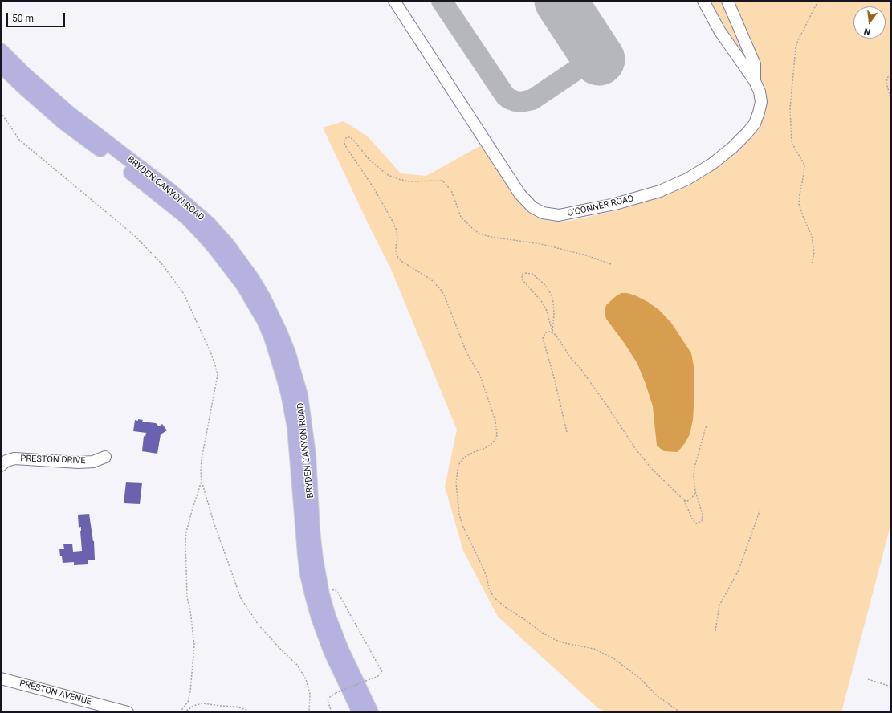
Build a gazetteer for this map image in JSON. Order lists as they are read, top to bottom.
{
  "streets": {
    "main road": ["BRYDEN CANYON ROAD"],
    "street": ["O'CONNER ROAD", "PRESTON DRIVE", "PRESTON AVENUE"]
  },
  "scale_bar": "50 m",
  "north": "bottom"
}
